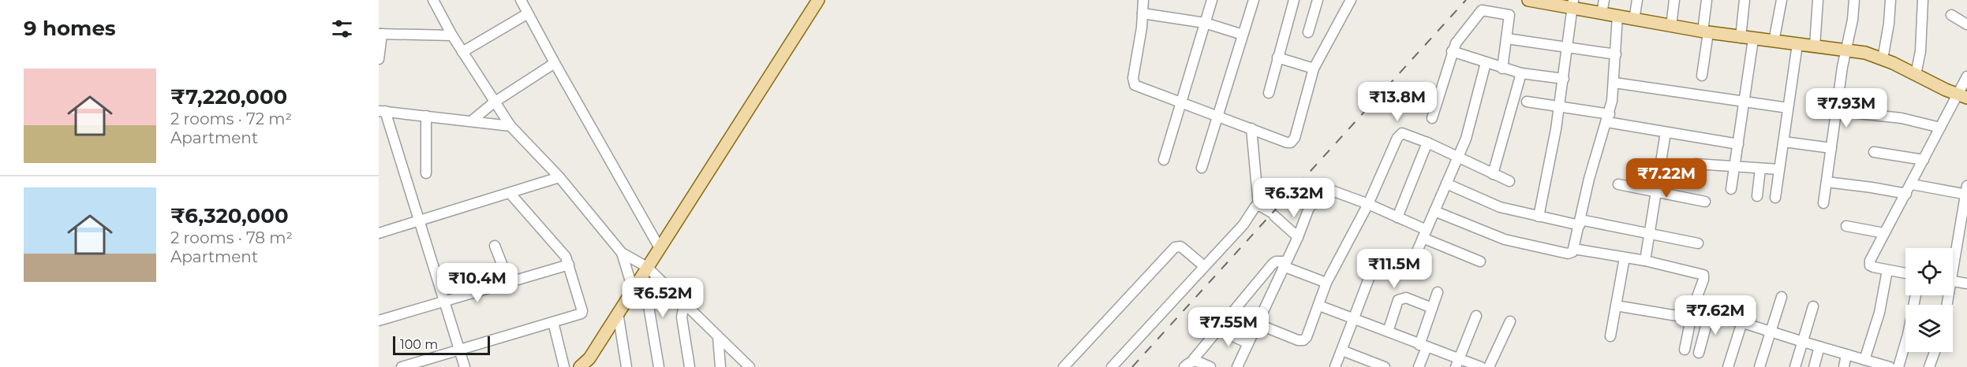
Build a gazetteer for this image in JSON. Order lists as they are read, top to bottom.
{
  "scale_bar": "100 m",
  "page": {
    "heading": "9 homes",
    "list": [
      {
        "name": "₹7,220,000",
        "note": "2 rooms · 72 m² · Apartment"
      },
      {
        "name": "₹6,320,000",
        "note": "2 rooms · 78 m² · Apartment"
      }
    ],
    "price": [
      "₹13.8M",
      "₹7.93M",
      "₹7.22M",
      "₹6.32M",
      "₹11.5M",
      "₹10.4M",
      "₹6.52M",
      "₹7.62M",
      "₹7.55M"
    ],
    "scale": "100 m"
  }
}
